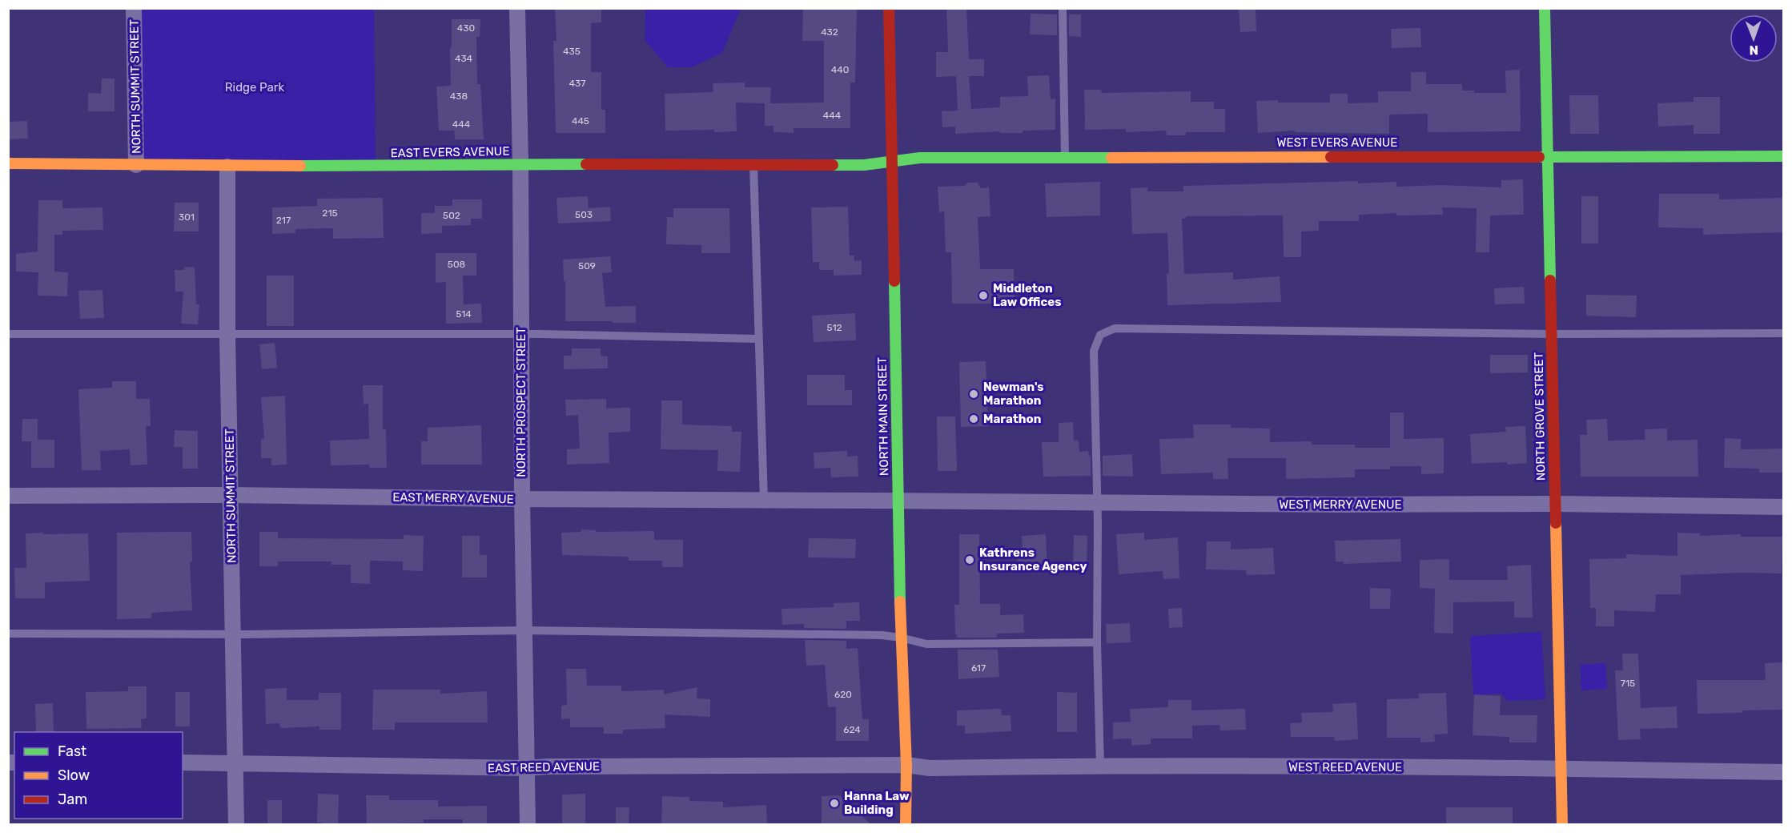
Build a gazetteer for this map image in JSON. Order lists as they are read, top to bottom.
{
  "streets": {
    "street": [
      "NORTH SUMMIT STREET",
      "WEST EVERS AVENUE",
      "EAST EVERS AVENUE",
      "NORTH PROSPECT STREET",
      "NORTH MAIN STREET",
      "NORTH GROVE STREET",
      "EAST MERRY AVENUE",
      "WEST MERRY AVENUE",
      "EAST REED AVENUE",
      "WEST REED AVENUE"
    ]
  },
  "crossings": [
    ["NORTH SUMMIT STREET", "EAST EVERS AVENUE"],
    ["NORTH SUMMIT STREET", "EAST MERRY AVENUE"],
    ["NORTH SUMMIT STREET", "EAST REED AVENUE"],
    ["WEST EVERS AVENUE", "EAST EVERS AVENUE"],
    ["WEST EVERS AVENUE", "NORTH MAIN STREET"],
    ["WEST EVERS AVENUE", "NORTH GROVE STREET"],
    ["EAST EVERS AVENUE", "NORTH PROSPECT STREET"],
    ["EAST EVERS AVENUE", "NORTH MAIN STREET"],
    ["NORTH PROSPECT STREET", "EAST MERRY AVENUE"],
    ["NORTH PROSPECT STREET", "EAST REED AVENUE"],
    ["NORTH MAIN STREET", "EAST MERRY AVENUE"],
    ["NORTH MAIN STREET", "WEST MERRY AVENUE"],
    ["NORTH MAIN STREET", "EAST REED AVENUE"],
    ["NORTH MAIN STREET", "WEST REED AVENUE"],
    ["NORTH GROVE STREET", "WEST MERRY AVENUE"],
    ["NORTH GROVE STREET", "WEST REED AVENUE"],
    ["EAST MERRY AVENUE", "WEST MERRY AVENUE"],
    ["EAST REED AVENUE", "WEST REED AVENUE"]
  ],
  "parks": ["Ridge Park"],
  "places": [
    "Middleton Law Offices",
    "Newman's Marathon",
    "Marathon",
    "Kathrens Insurance Agency",
    "Hanna Law Building"
  ],
  "house_numbers": [
    "430",
    "432",
    "435",
    "434",
    "440",
    "437",
    "438",
    "444",
    "445",
    "444",
    "215",
    "503",
    "502",
    "301",
    "217",
    "508",
    "509",
    "514",
    "512",
    "617",
    "715",
    "620",
    "624"
  ],
  "legend": ["Fast", "Slow", "Jam"],
  "north": "bottom"
}
